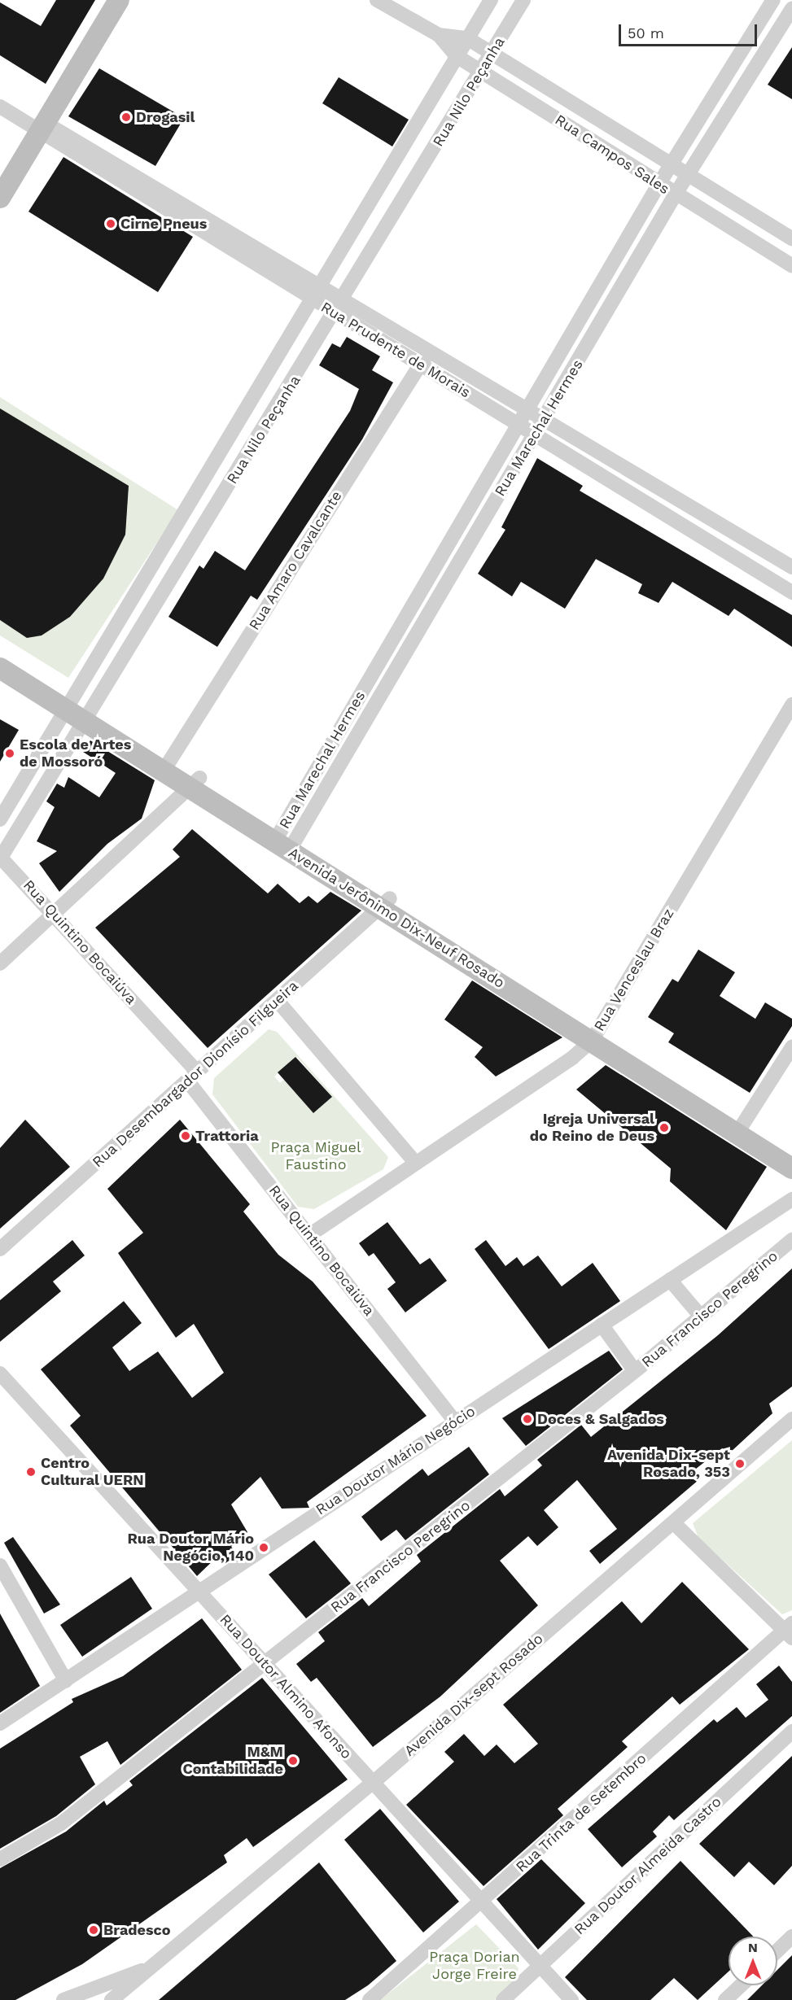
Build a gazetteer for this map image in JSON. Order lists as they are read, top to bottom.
{
  "streets": {
    "main road": ["Avenida Jerônimo Dix-Neuf Rosado"],
    "street": [
      "Rua Nilo Peçanha",
      "Rua Campos Sales",
      "Rua Prudente de Morais",
      "Rua Marechal Hermes",
      "Rua Amaro Cavalcante",
      "Rua Quintino Bocaiúva",
      "Rua Venceslau Braz",
      "Rua Desembargador Dionísio Filgueira",
      "Rua Francisco Peregrino",
      "Rua Doutor Mário Negócio",
      "Rua Doutor Almino Afonso",
      "Avenida Dix-sept Rosado",
      "Rua Trinta de Setembro",
      "Rua Doutor Almeida Castro"
    ]
  },
  "crossings": [
    ["Rua Nilo Peçanha", "Rua Campos Sales"],
    ["Rua Nilo Peçanha", "Rua Prudente de Morais"],
    ["Rua Nilo Peçanha", "Avenida Jerônimo Dix-Neuf Rosado"],
    ["Rua Nilo Peçanha", "Rua Quintino Bocaiúva"],
    ["Rua Campos Sales", "Rua Marechal Hermes"],
    ["Rua Prudente de Morais", "Rua Marechal Hermes"],
    ["Rua Prudente de Morais", "Rua Amaro Cavalcante"],
    ["Rua Marechal Hermes", "Avenida Jerônimo Dix-Neuf Rosado"],
    ["Rua Amaro Cavalcante", "Avenida Jerônimo Dix-Neuf Rosado"],
    ["Avenida Jerônimo Dix-Neuf Rosado", "Rua Venceslau Braz"],
    ["Avenida Jerônimo Dix-Neuf Rosado", "Rua Desembargador Dionísio Filgueira"],
    ["Rua Quintino Bocaiúva", "Rua Venceslau Braz"],
    ["Rua Quintino Bocaiúva", "Rua Desembargador Dionísio Filgueira"],
    ["Rua Quintino Bocaiúva", "Rua Doutor Mário Negócio"],
    ["Rua Francisco Peregrino", "Rua Doutor Almino Afonso"],
    ["Rua Doutor Mário Negócio", "Rua Doutor Almino Afonso"],
    ["Rua Doutor Almino Afonso", "Avenida Dix-sept Rosado"],
    ["Rua Doutor Almino Afonso", "Rua Trinta de Setembro"],
    ["Rua Doutor Almino Afonso", "Rua Doutor Almeida Castro"]
  ],
  "parks": ["Praça Miguel Faustino", "Praça Dorian Jorge Freire"],
  "places": [
    "Drogasil",
    "Cirne Pneus",
    "Escola de Artes de Mossoró",
    "Igreja Universal do Reino de Deus",
    "Trattoria",
    "Doces & Salgados",
    "Avenida Dix-sept Rosado, 353",
    "Centro Cultural UERN",
    "Rua Doutor Mário Negócio, 140",
    "M&M Contabilidade",
    "Bradesco"
  ],
  "scale_bar": "50 m",
  "north": "top"
}
